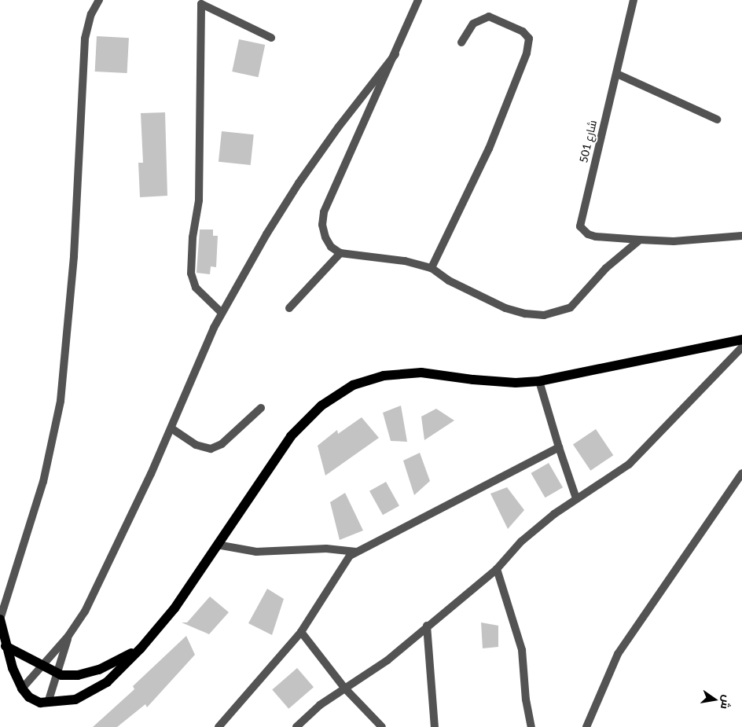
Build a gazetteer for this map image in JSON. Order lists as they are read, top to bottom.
{
  "streets": {
    "street": ["شارع 501"]
  },
  "north": "right"
}
